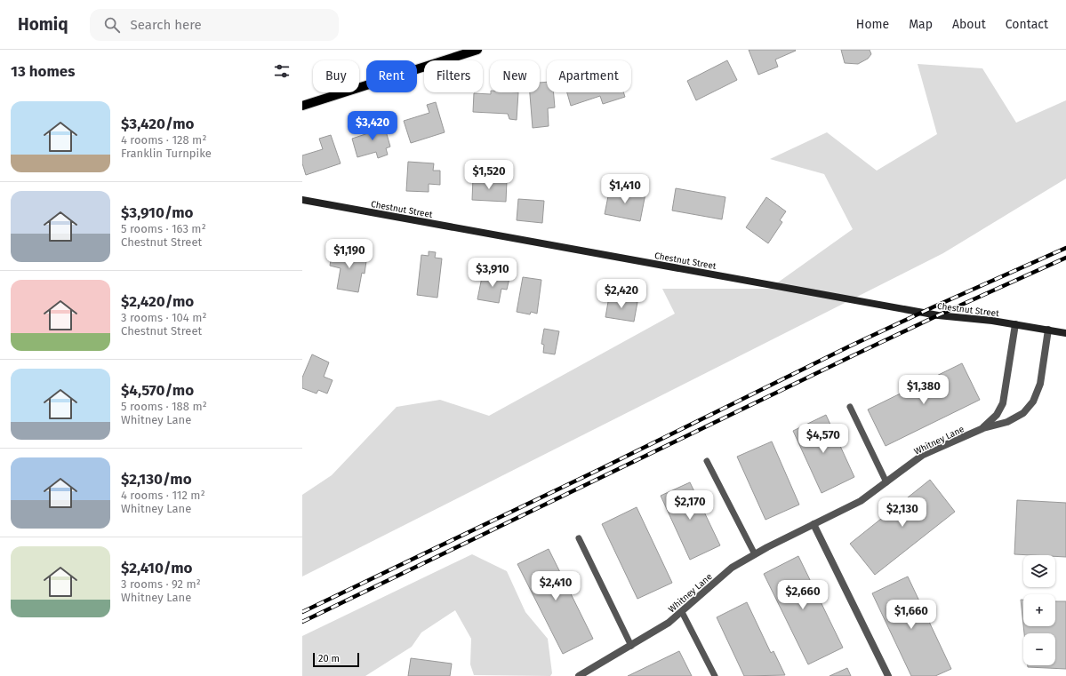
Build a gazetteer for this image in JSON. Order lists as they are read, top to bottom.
{
  "streets": {
    "street": ["Chestnut Street", "Whitney Lane"]
  },
  "crossings": [
    ["Chestnut Street", "Whitney Lane"]
  ],
  "scale_bar": "20 m",
  "page": {
    "header": "Homiq",
    "search": "Search here",
    "nav": [
      "Home",
      "Map",
      "About",
      "Contact"
    ],
    "heading": "13 homes",
    "chip": [
      "Buy",
      "Rent",
      "Filters",
      "New",
      "Apartment"
    ],
    "list": [
      {
        "name": "$3,420/mo",
        "note": "4 rooms · 128 m² · Franklin Turnpike"
      },
      {
        "name": "$3,910/mo",
        "note": "5 rooms · 163 m² · Chestnut Street"
      },
      {
        "name": "$2,420/mo",
        "note": "3 rooms · 104 m² · Chestnut Street"
      },
      {
        "name": "$4,570/mo",
        "note": "5 rooms · 188 m² · Whitney Lane"
      },
      {
        "name": "$2,130/mo",
        "note": "4 rooms · 112 m² · Whitney Lane"
      },
      {
        "name": "$2,410/mo",
        "note": "3 rooms · 92 m² · Whitney Lane"
      }
    ],
    "price": [
      "$3,420",
      "$1,520",
      "$1,410",
      "$1,190",
      "$3,910",
      "$2,420",
      "$1,380",
      "$4,570",
      "$2,170",
      "$2,130",
      "$2,410",
      "$2,660",
      "$1,660"
    ],
    "map_buttons": ["+", "−"],
    "scale": "20 m"
  }
}
